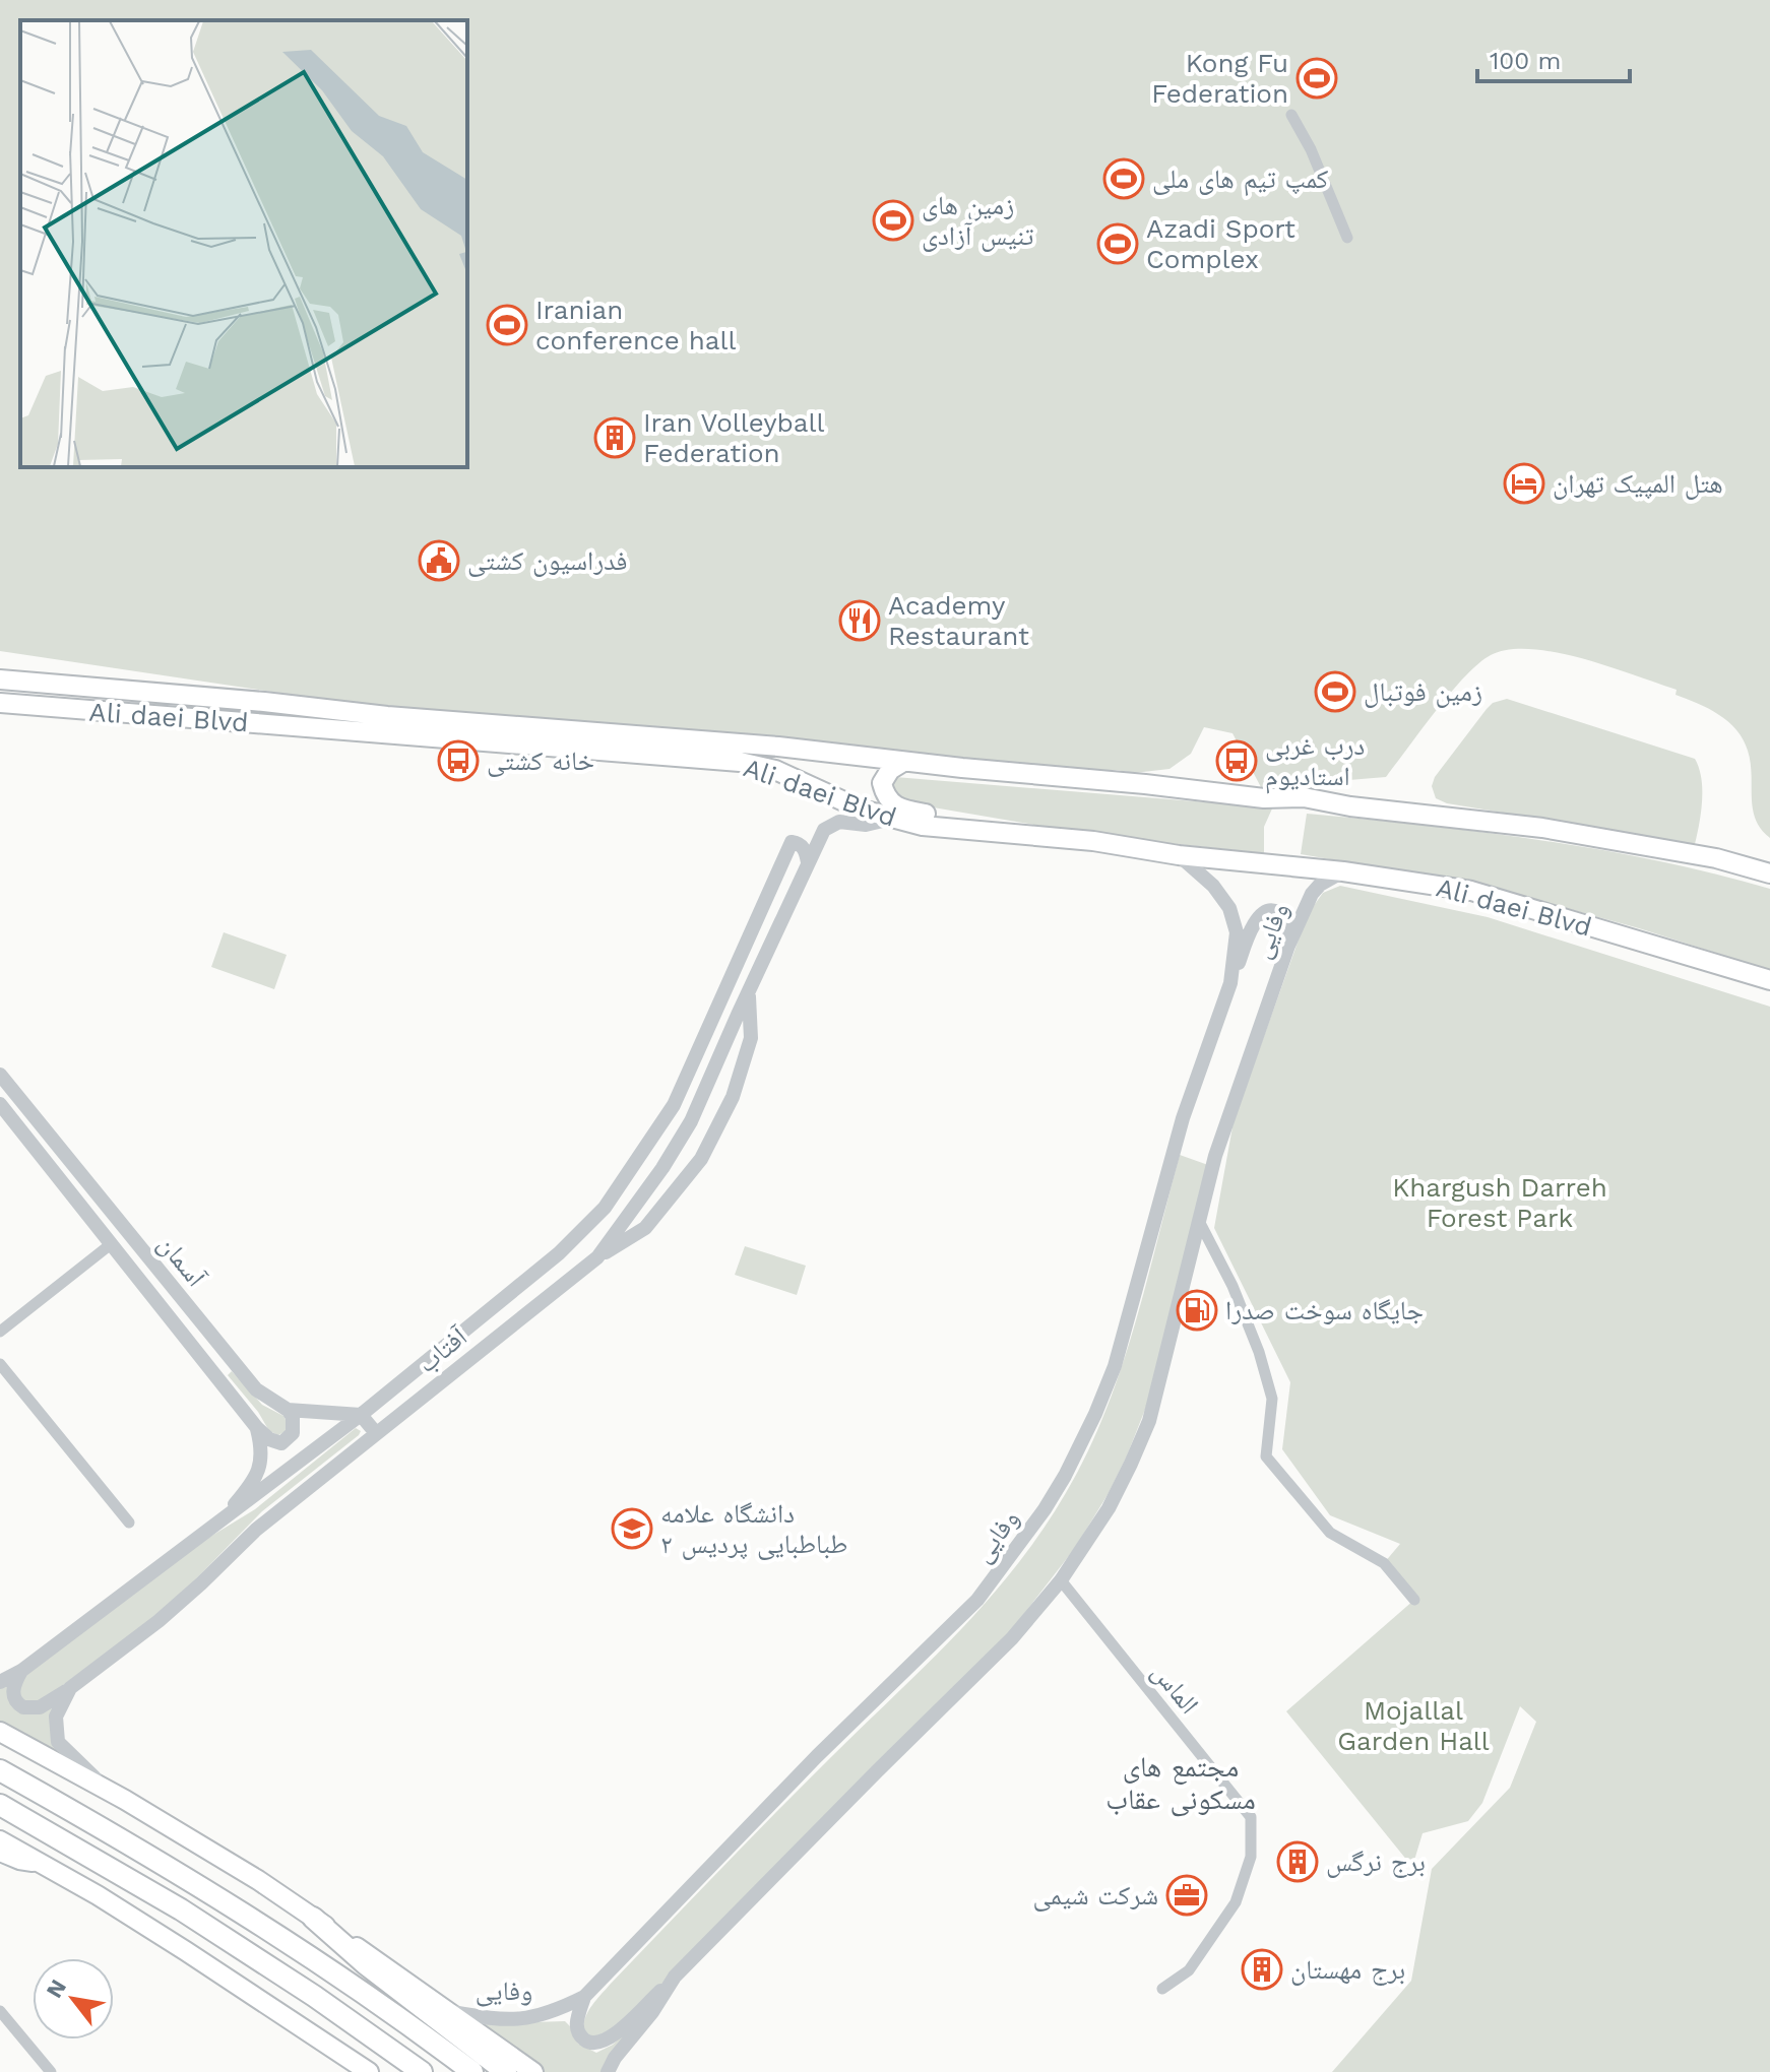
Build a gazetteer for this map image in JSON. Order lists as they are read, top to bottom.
{
  "streets": {
    "main road": ["Ali daei Blvd"],
    "street": [
      "وفایی",
      "آسمان",
      "آفتاب",
      "الماس"
    ]
  },
  "crossings": [
    ["Ali daei Blvd", "وفایی"],
    ["Ali daei Blvd", "آفتاب"],
    ["وفایی", "الماس"]
  ],
  "districts": ["مجتمع های مسکونی عقاب"],
  "parks": ["Khargush Darreh Forest Park", "Mojallal Garden Hall"],
  "places": {
    "sports": [
      "Kong Fu Federation",
      "کمپ تیم های ملی",
      "زمین های تنیس آزادی",
      "Azadi Sport Complex",
      "Iranian conference hall",
      "زمین فوتبال"
    ],
    "building": ["Iran Volleyball Federation", "برج نرگس", "برج مهستان"],
    "hotel": ["هتل المپیک تهران"],
    "public building": ["فدراسیون کشتی"],
    "restaurant": ["Academy Restaurant"],
    "bus stop": ["خانه کشتی", "درب غربی استادیوم"],
    "fuel station": ["جایگاه سوخت صدرا"],
    "school or university": ["دانشگاه علامه طباطبایی پردیس ۲"],
    "office": ["شرکت شیمی"]
  },
  "scale_bar": "100 m",
  "north": "top left"
}
